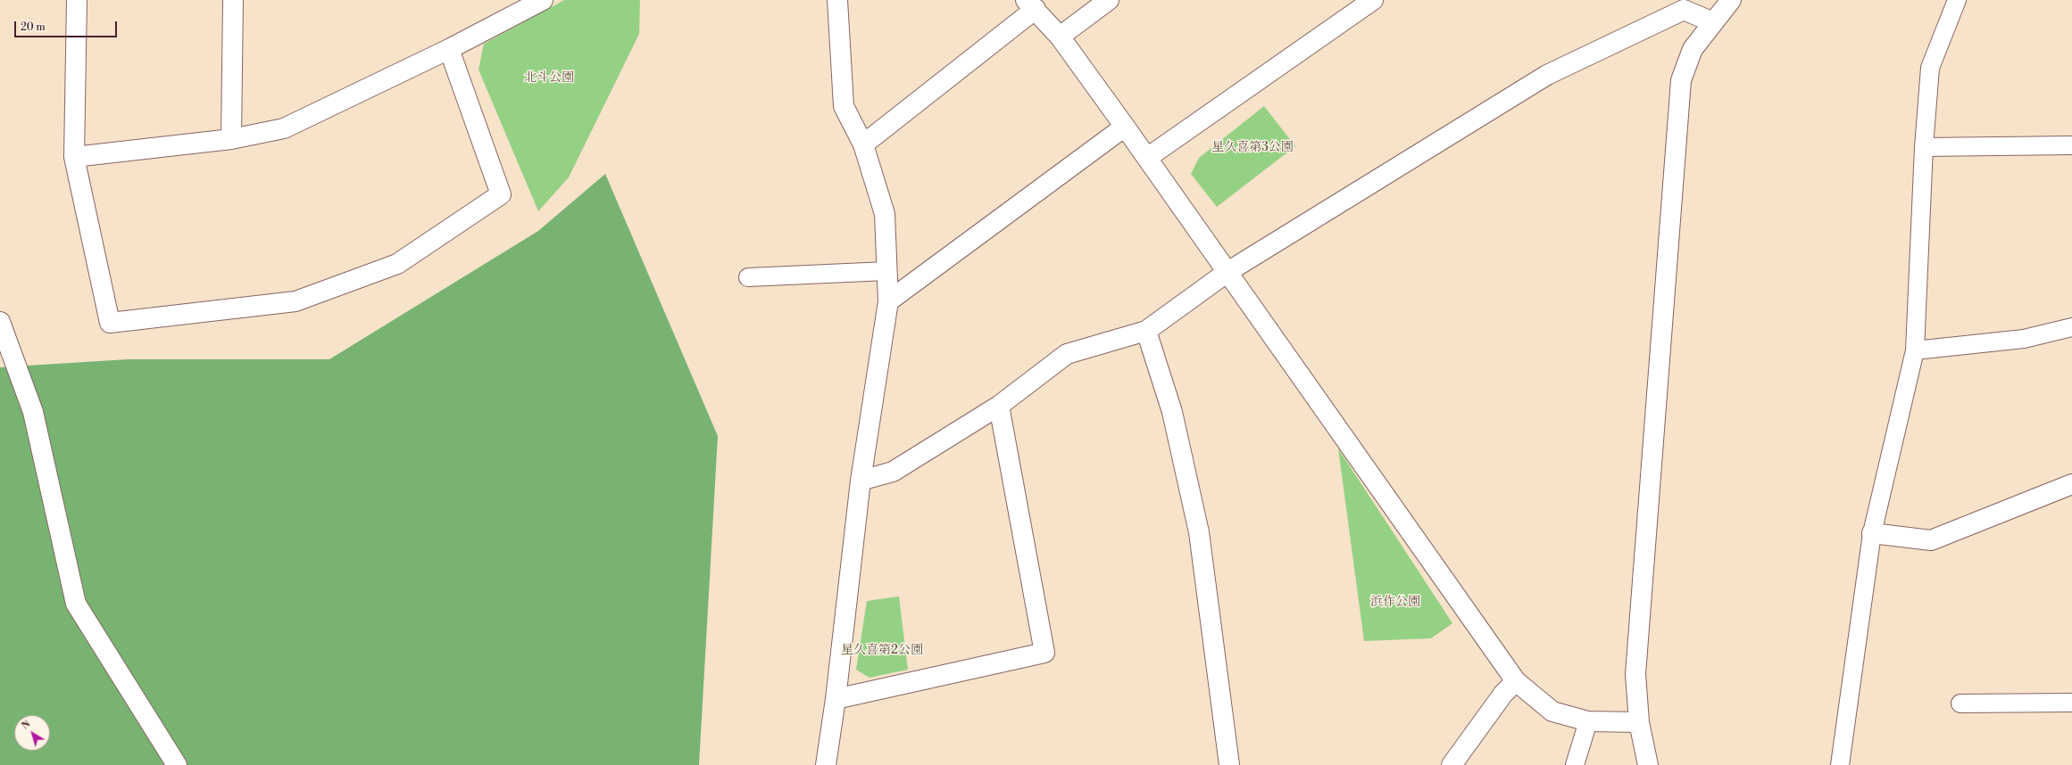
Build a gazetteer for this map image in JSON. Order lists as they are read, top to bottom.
{
  "parks": [
    "北斗公園",
    "星久喜第3公園",
    "浜作公園",
    "星久喜第2公園"
  ],
  "scale_bar": "20 m",
  "north": "top left"
}
